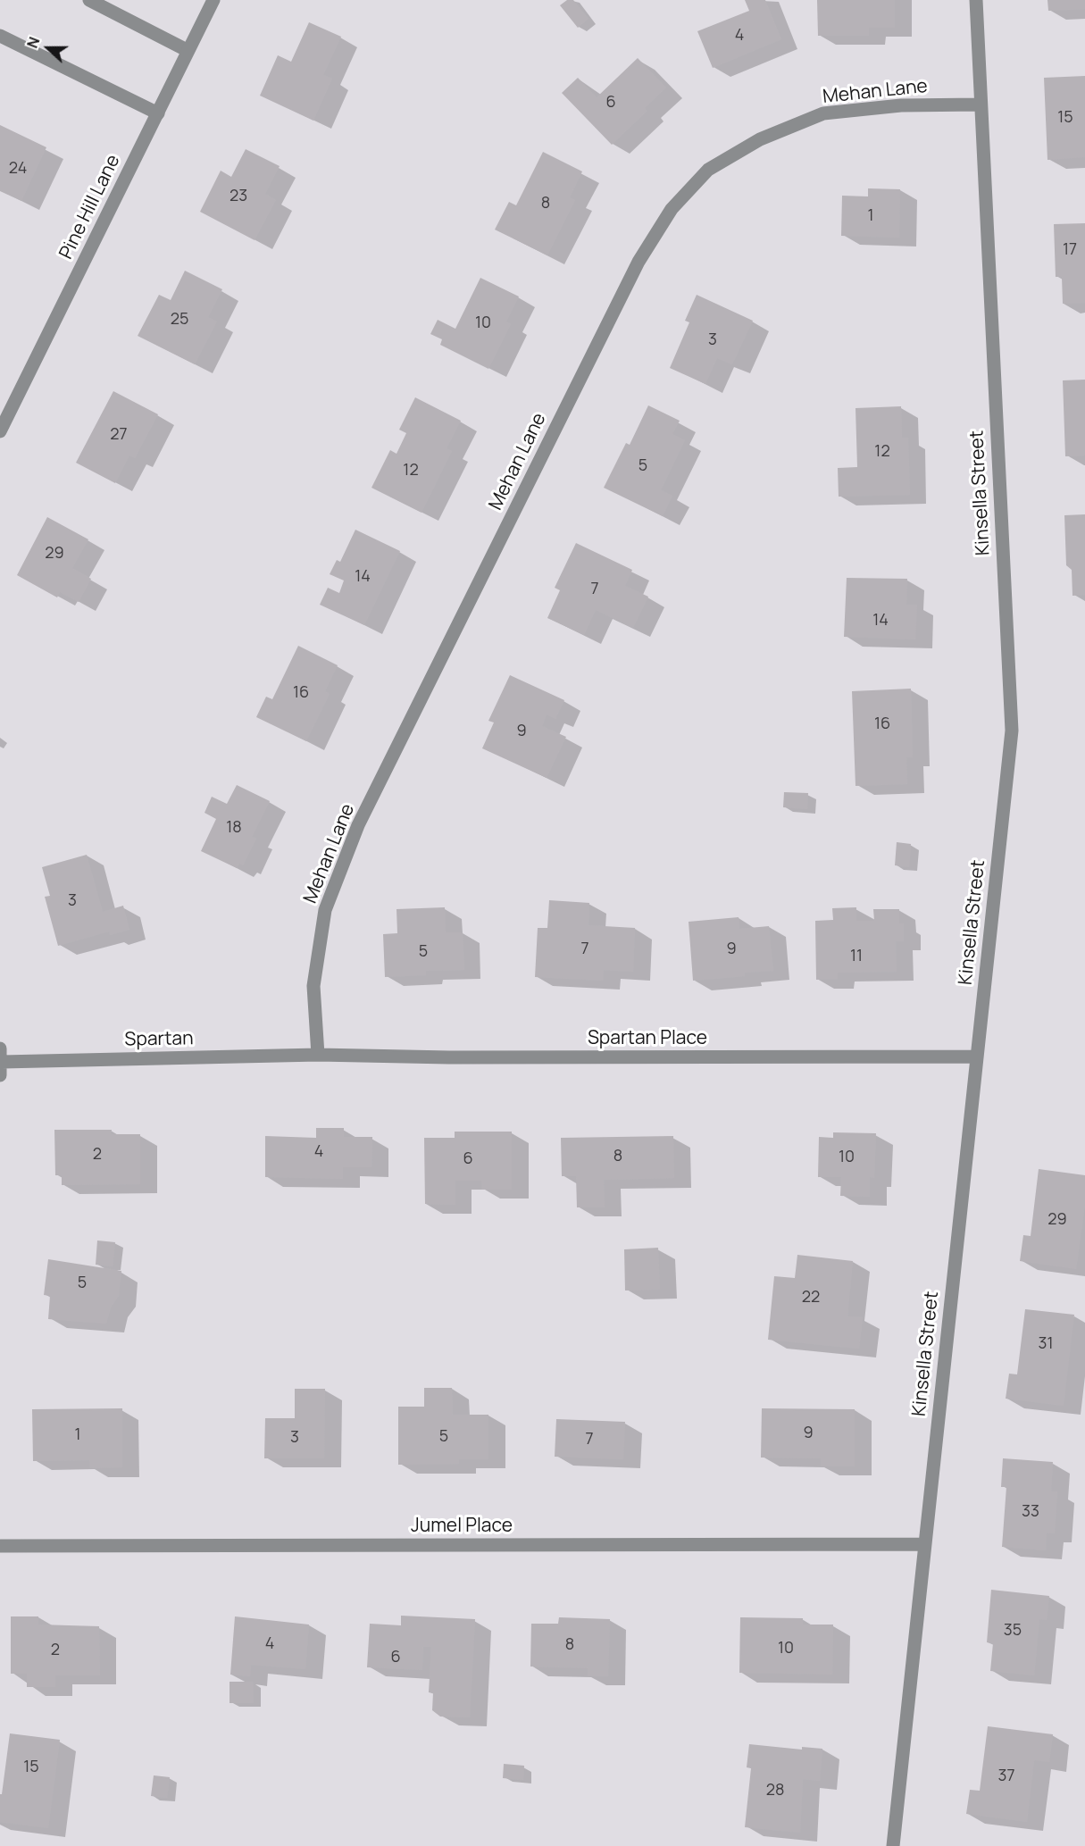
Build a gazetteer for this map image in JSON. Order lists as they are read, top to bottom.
{
  "streets": {
    "street": [
      "Mehan Lane",
      "Pine Hill Lane",
      "Kinsella Street",
      "Spartan Place",
      "Spartan",
      "Jumel Place"
    ]
  },
  "crossings": [
    ["Mehan Lane", "Kinsella Street"],
    ["Mehan Lane", "Spartan Place"],
    ["Mehan Lane", "Spartan"],
    ["Kinsella Street", "Spartan Place"],
    ["Kinsella Street", "Jumel Place"],
    ["Spartan Place", "Spartan"]
  ],
  "house_numbers": [
    "4",
    "6",
    "15",
    "24",
    "23",
    "8",
    "1",
    "17",
    "25",
    "10",
    "3",
    "27",
    "12",
    "5",
    "12",
    "29",
    "14",
    "7",
    "14",
    "16",
    "16",
    "9",
    "18",
    "3",
    "7",
    "9",
    "5",
    "11",
    "4",
    "2",
    "8",
    "10",
    "6",
    "29",
    "5",
    "22",
    "31",
    "9",
    "1",
    "5",
    "3",
    "7",
    "33",
    "35",
    "4",
    "8",
    "10",
    "2",
    "6",
    "15",
    "37",
    "28"
  ],
  "north": "left"
}
